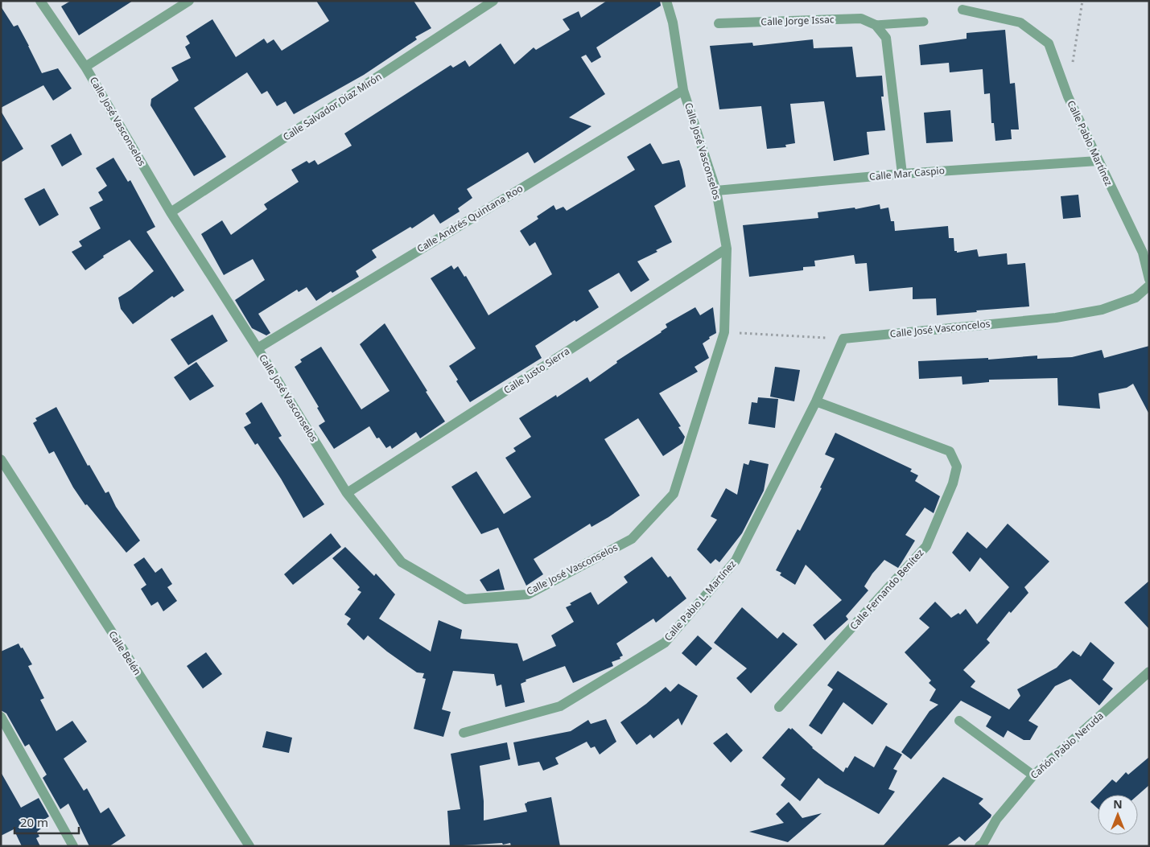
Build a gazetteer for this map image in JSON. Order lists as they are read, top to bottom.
{
  "streets": {
    "street": [
      "Calle Jorge Issac",
      "Calle Salvador Díaz Mirón",
      "Calle José Vasconselos",
      "Calle Pablo Martínez",
      "Calle Mar Caspio",
      "Calle Andrés Quintana Roo",
      "Calle José Vasconcelos",
      "Calle Justo Sierra",
      "Calle Fernando Benítez",
      "Calle Pablo L. Martínez",
      "Calle Belén",
      "Cañón Pablo Neruda"
    ]
  },
  "crossings": [
    ["Calle Salvador Díaz Mirón", "Calle José Vasconselos"],
    ["Calle José Vasconselos", "Calle Mar Caspio"],
    ["Calle José Vasconselos", "Calle Andrés Quintana Roo"],
    ["Calle José Vasconselos", "Calle Justo Sierra"],
    ["Calle Pablo Martínez", "Calle Mar Caspio"],
    ["Calle José Vasconcelos", "Calle Pablo L. Martínez"],
    ["Calle Fernando Benítez", "Calle Pablo L. Martínez"]
  ],
  "scale_bar": "20 m",
  "north": "top"
}
